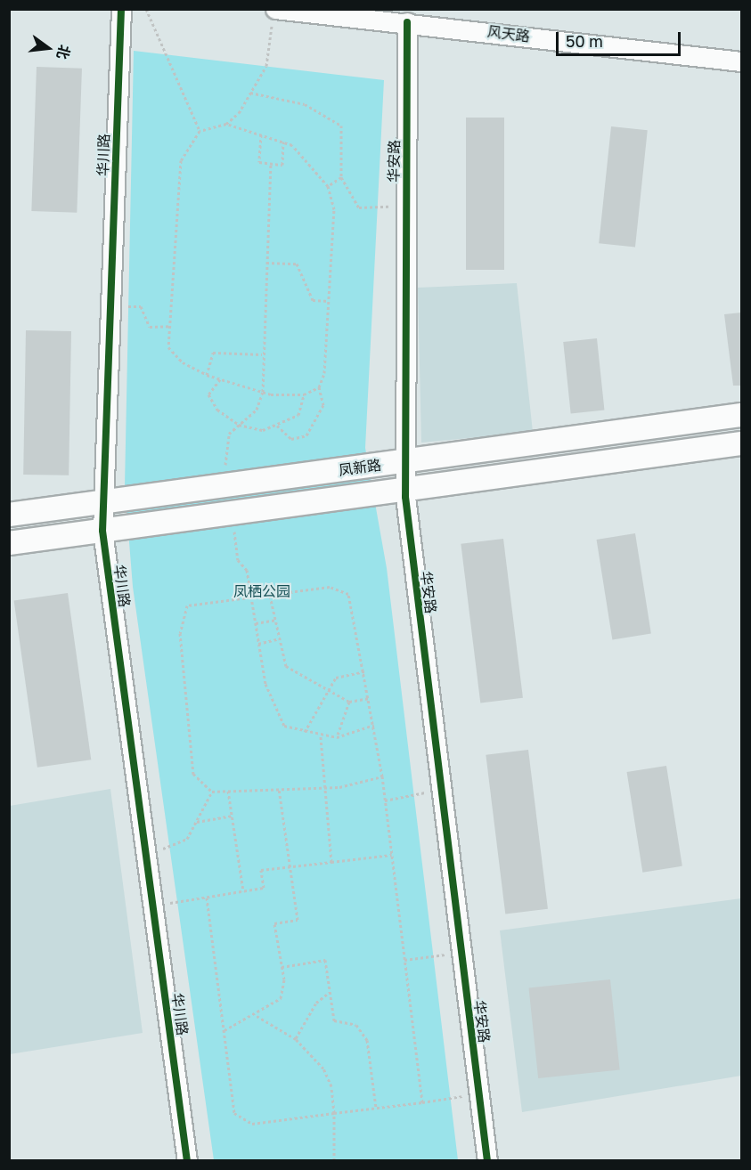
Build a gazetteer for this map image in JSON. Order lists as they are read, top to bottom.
{
  "streets": {
    "main road": ["凤新路"],
    "street": ["风天路", "华川路", "华安路"]
  },
  "crossings": [
    ["风天路", "华安路"],
    ["华川路", "凤新路"],
    ["华安路", "凤新路"]
  ],
  "parks": ["凤栖公园"],
  "scale_bar": "50 m",
  "north": "right"
}
